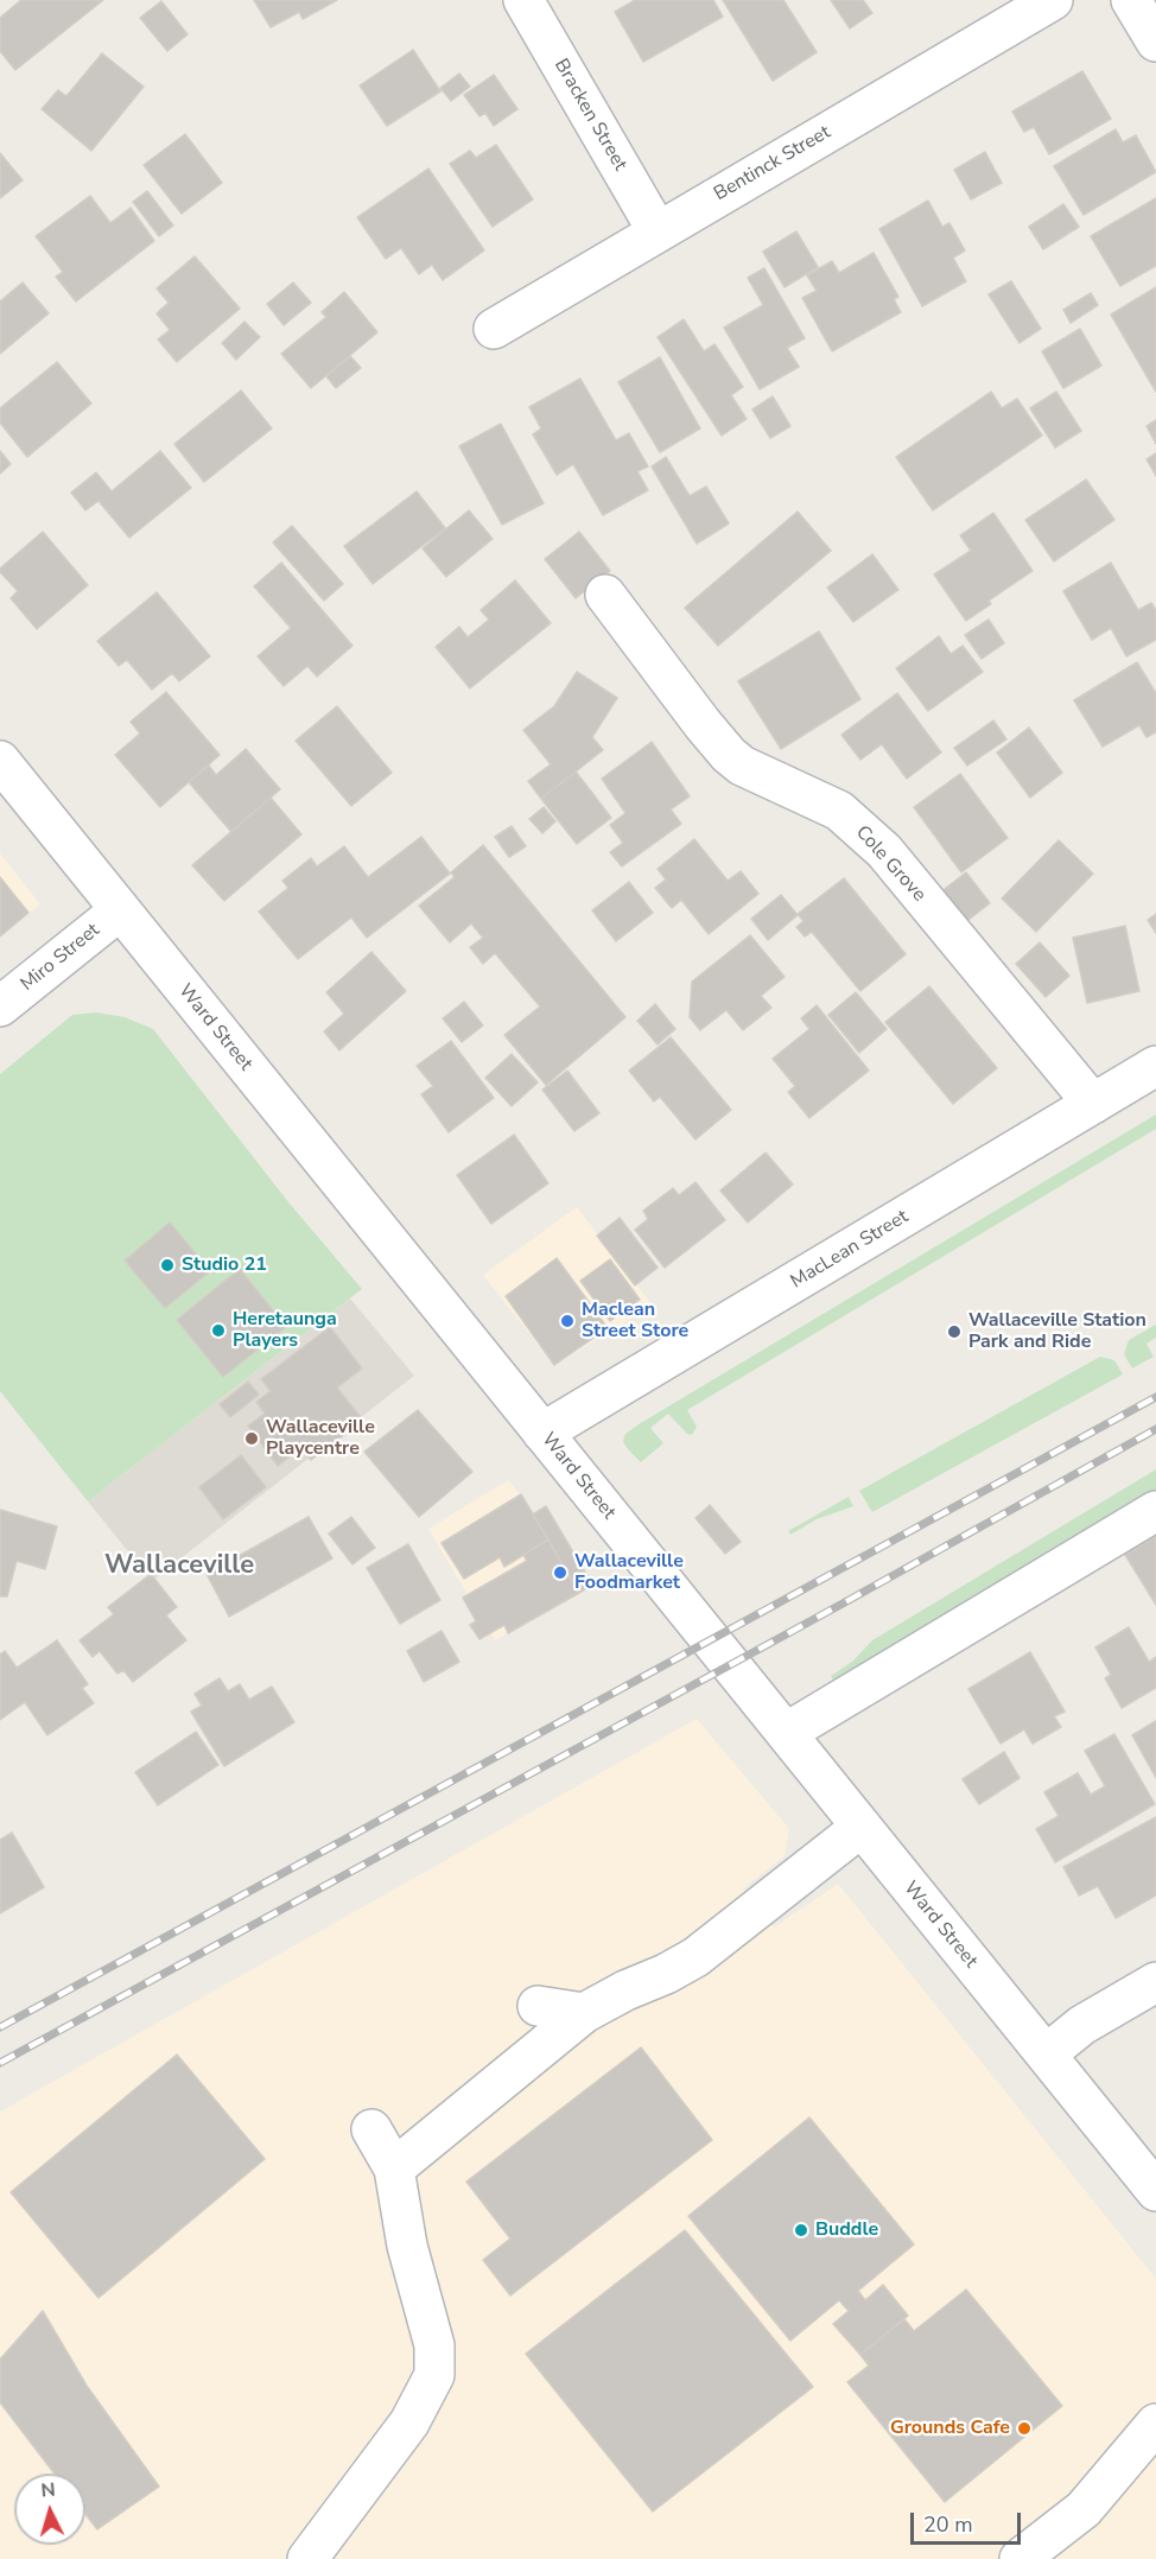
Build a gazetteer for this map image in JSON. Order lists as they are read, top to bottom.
{
  "streets": {
    "street": [
      "Bracken Street",
      "Bentinck Street",
      "Cole Grove",
      "Miro Street",
      "Ward Street",
      "MacLean Street"
    ]
  },
  "crossings": [
    ["Bracken Street", "Bentinck Street"],
    ["Cole Grove", "MacLean Street"],
    ["Miro Street", "Ward Street"],
    ["Ward Street", "MacLean Street"]
  ],
  "districts": ["Wallaceville"],
  "places": [
    "Studio 21",
    "Maclean Street Store",
    "Heretaunga Players",
    "Wallaceville Station Park and Ride",
    "Wallaceville Playcentre",
    "Wallaceville Foodmarket",
    "Buddle",
    "Grounds Cafe"
  ],
  "scale_bar": "20 m",
  "north": "top"
}
